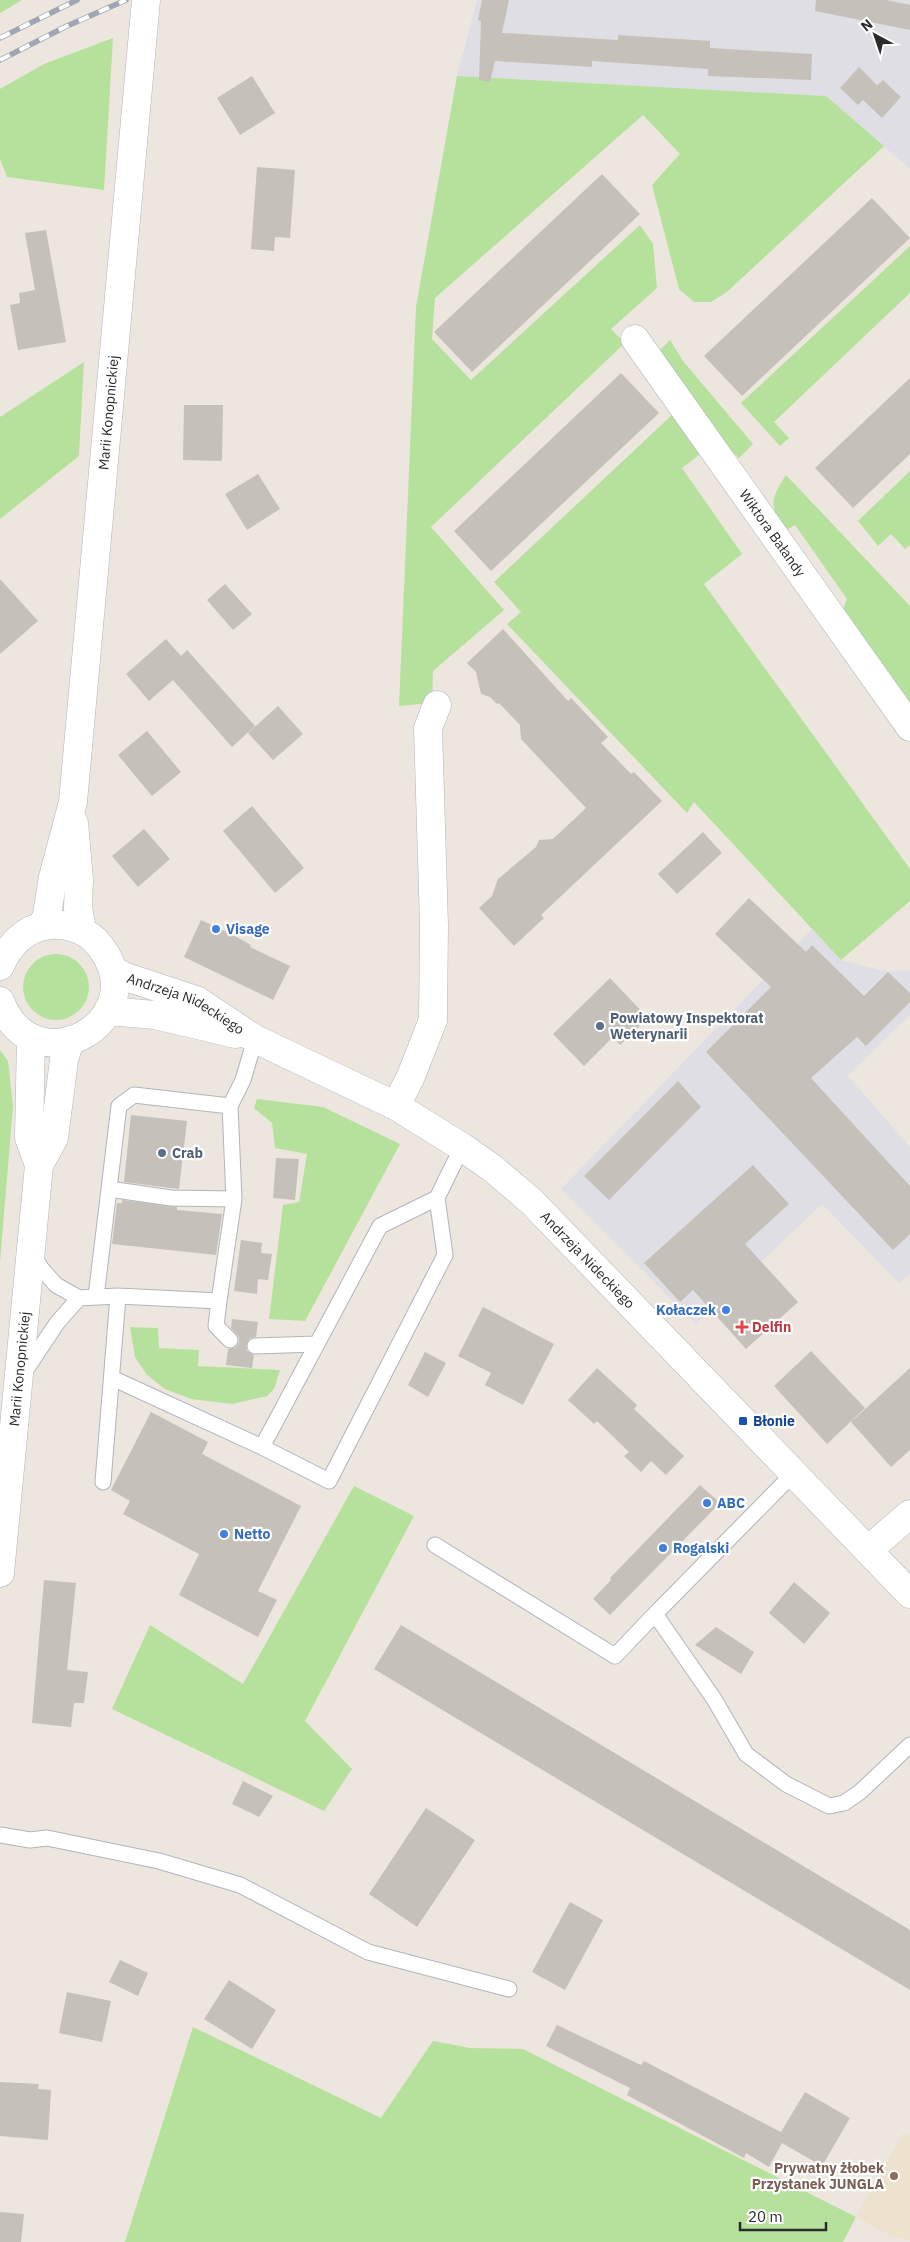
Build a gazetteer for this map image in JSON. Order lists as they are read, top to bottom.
{
  "streets": {
    "street": ["Marii Konopnickiej", "Wiktora Bałandy", "Andrzeja Nideckiego"]
  },
  "places": {
    "other": [
      "Visage",
      "Powiatowy Inspektorat Weterynarii",
      "Crab",
      "Kołaczek",
      "ABC",
      "Netto",
      "Rogalski",
      "Prywatny żłobek Przystanek JUNGLA"
    ],
    "health": ["Delfin"],
    "transit": ["Błonie"]
  },
  "scale_bar": "20 m",
  "north": "top left"
}
